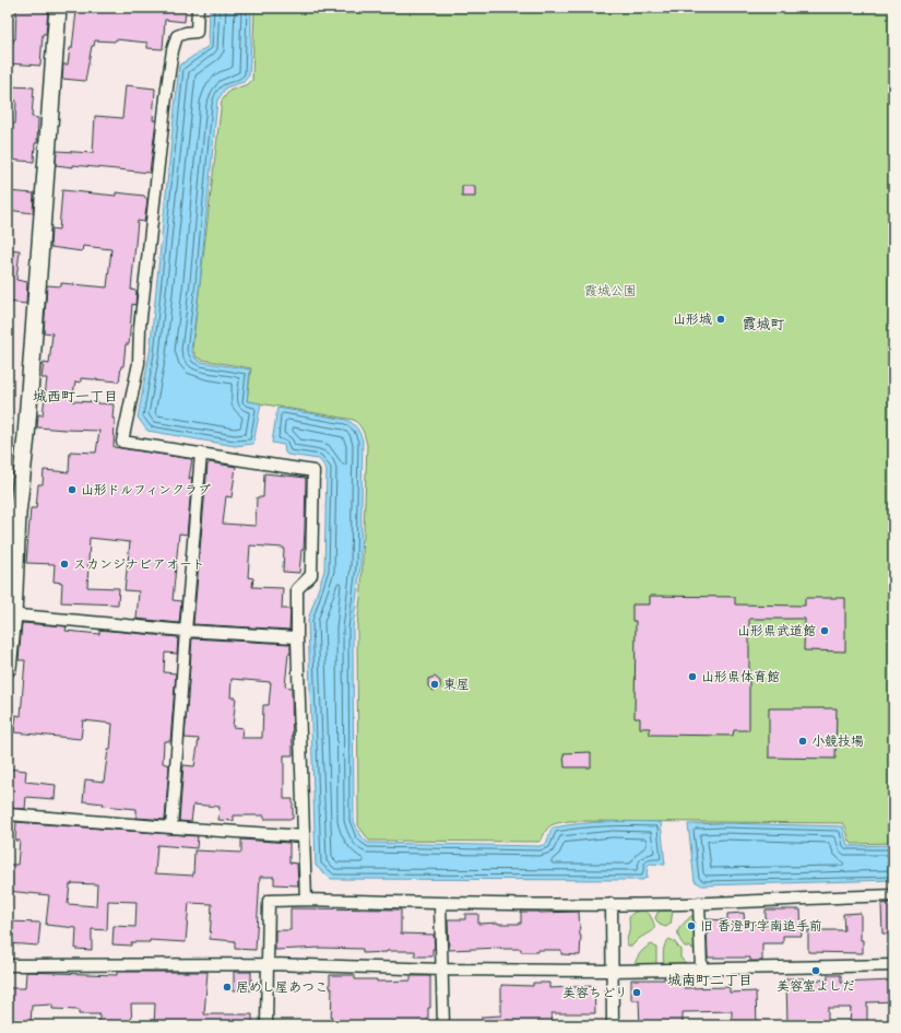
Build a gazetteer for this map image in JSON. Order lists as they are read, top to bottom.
{
  "districts": ["霞城町", "城西町一丁目", "城南町二丁目"],
  "parks": ["霞城公園"],
  "places": [
    "山形城",
    "山形ドルフィンクラブ",
    "スカンジナビアオート",
    "山形県武道館",
    "山形県体育館",
    "東屋",
    "小競技場",
    "旧 香澄町字南追手前",
    "美容室よしだ",
    "居めし屋あつこ",
    "美容ちどり"
  ]
}
